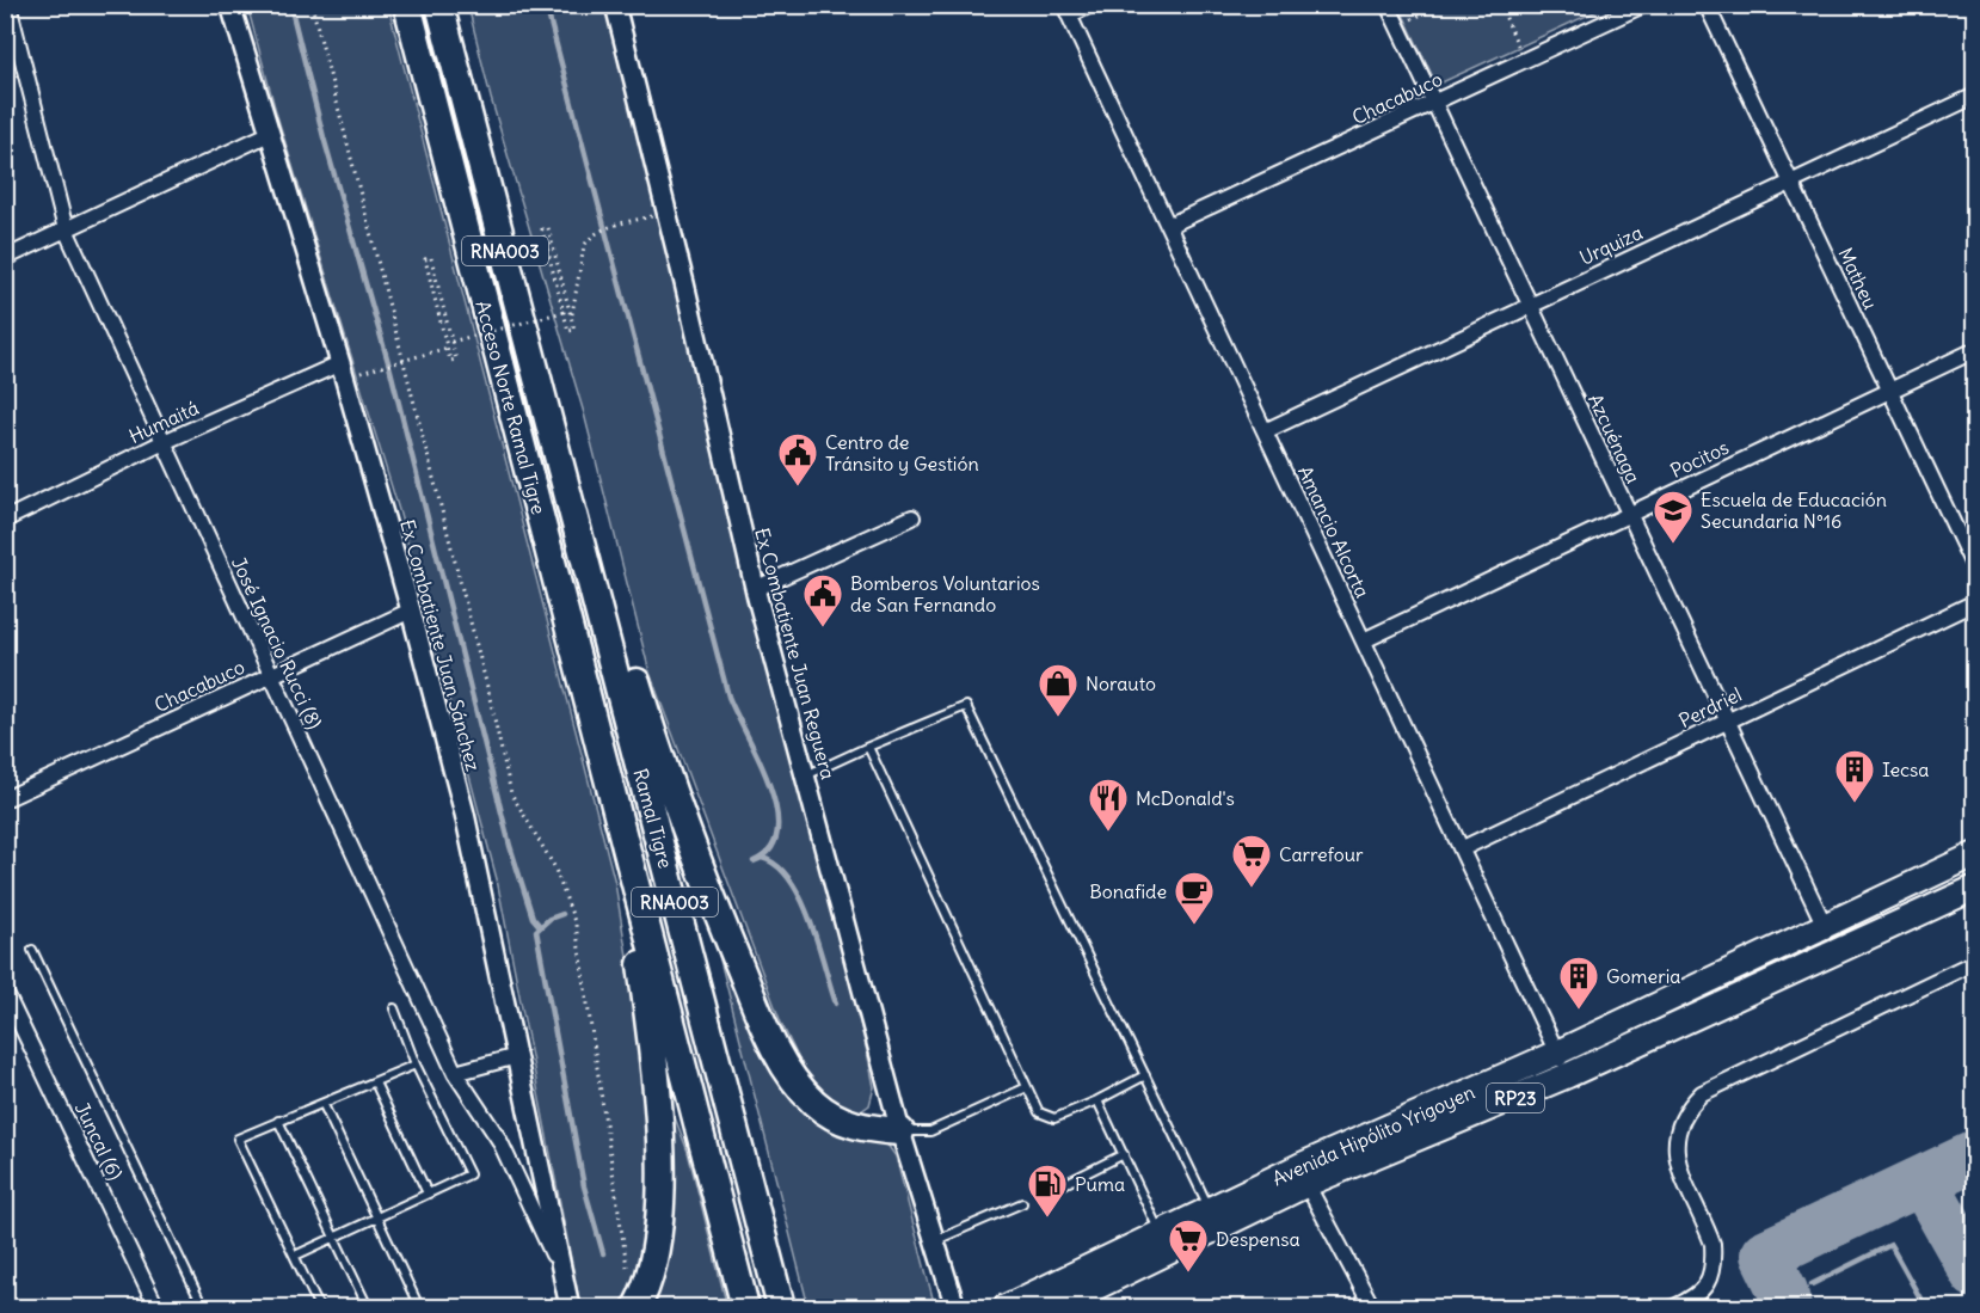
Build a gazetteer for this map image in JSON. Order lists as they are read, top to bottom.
{
  "streets": {
    "highway": ["RNA003", "Acceso Norte Ramal Tigre", "Ramal Tigre"],
    "main road": ["RP23", "Avenida Hipólito Yrigoyen"],
    "street": [
      "Chacabuco",
      "Urquiza",
      "Matheu",
      "Humaitá",
      "Azcuénaga",
      "Pocitos",
      "Amancio Alcorta",
      "José Ignacio Rucci (8)",
      "Ex Combatiente Juan Sánchez",
      "Ex Combatiente Juan Reguera",
      "Perdriel",
      "Juncal (6)"
    ]
  },
  "crossings": [
    ["Chacabuco", "Azcuénaga"],
    ["Chacabuco", "Amancio Alcorta"],
    ["Chacabuco", "José Ignacio Rucci (8)"],
    ["Chacabuco", "Ex Combatiente Juan Sánchez"],
    ["Urquiza", "Matheu"],
    ["Urquiza", "Azcuénaga"],
    ["Urquiza", "Amancio Alcorta"],
    ["Matheu", "Pocitos"],
    ["Acceso Norte Ramal Tigre", "Ramal Tigre"],
    ["Humaitá", "José Ignacio Rucci (8)"],
    ["Humaitá", "Ex Combatiente Juan Sánchez"],
    ["Azcuénaga", "Pocitos"],
    ["Azcuénaga", "Perdriel"],
    ["Azcuénaga", "Avenida Hipólito Yrigoyen"],
    ["Pocitos", "Amancio Alcorta"],
    ["Amancio Alcorta", "Perdriel"],
    ["Amancio Alcorta", "Avenida Hipólito Yrigoyen"],
    ["José Ignacio Rucci (8)", "Ex Combatiente Juan Sánchez"]
  ],
  "places": {
    "public building": ["Centro de Tránsito y Gestión", "Bomberos Voluntarios de San Fernando"],
    "school or university": ["Escuela de Educación Secundaria Nº16"],
    "shop": ["Norauto"],
    "building": ["Iecsa", "Gomeria"],
    "restaurant": ["McDonald's"],
    "supermarket": ["Carrefour", "Despensa"],
    "cafe": ["Bonafide"],
    "fuel station": ["Puma"]
  }
}
